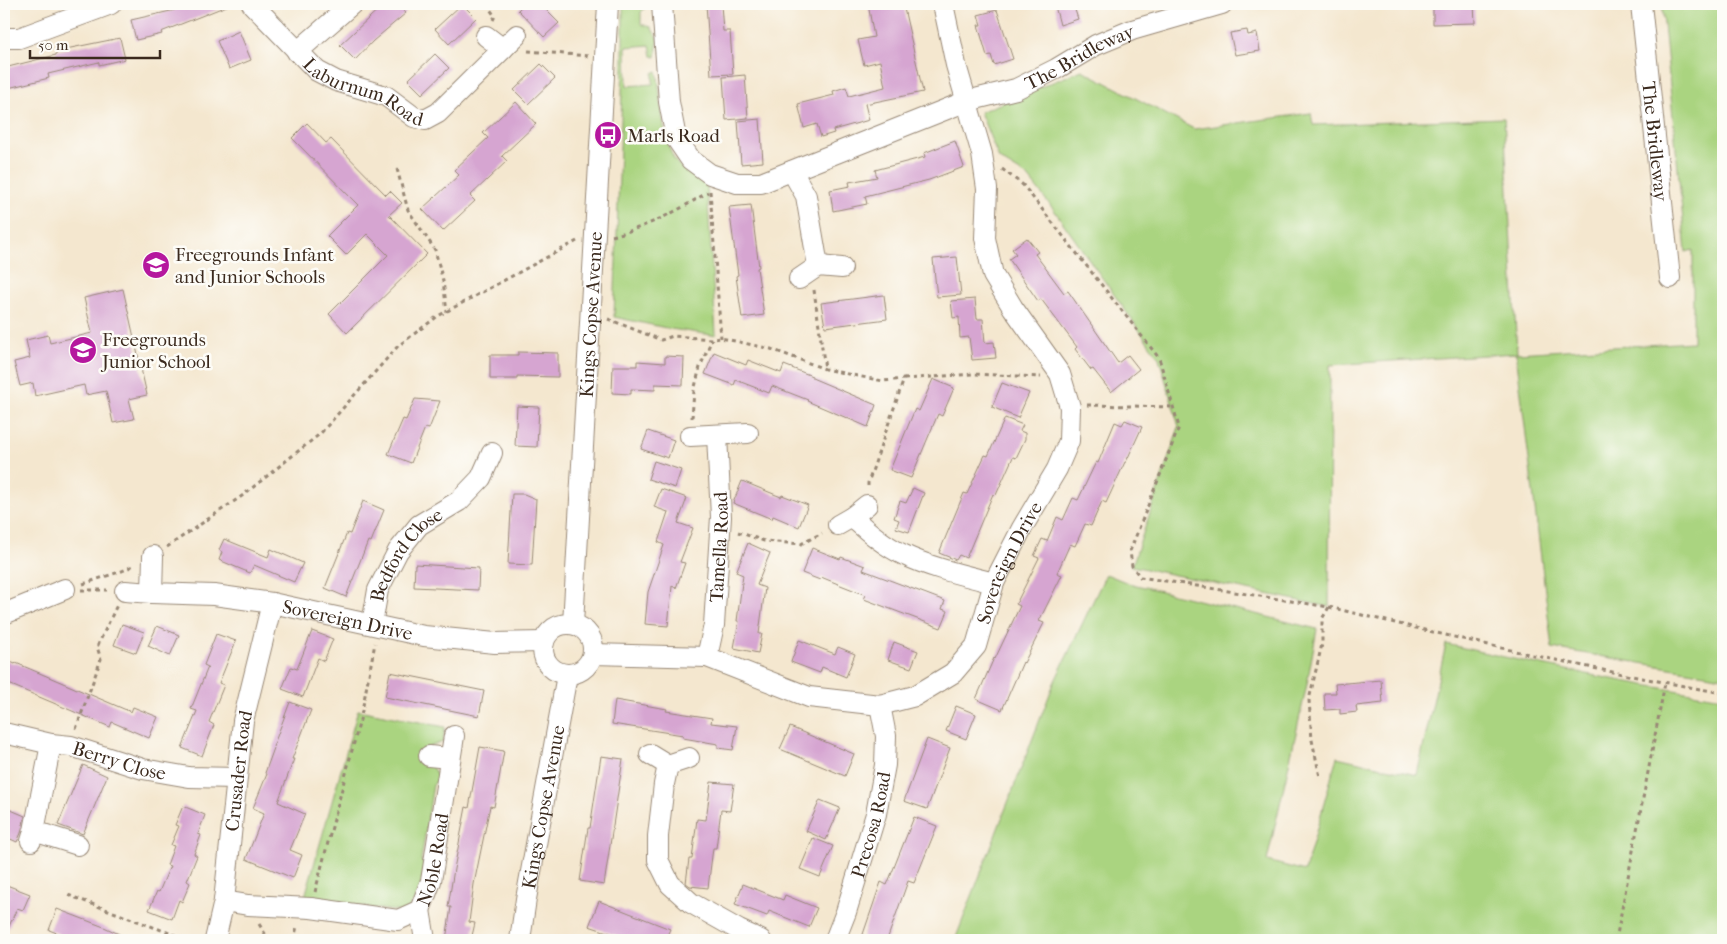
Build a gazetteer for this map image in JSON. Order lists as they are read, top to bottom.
{
  "streets": {
    "street": [
      "The Bridleway",
      "Laburnum Road",
      "Kings Copse Avenue",
      "Tamella Road",
      "Bedford Close",
      "Sovereign Drive",
      "Berry Close",
      "Crusader Road",
      "Precosa Road",
      "Noble Road"
    ]
  },
  "crossings": [
    ["The Bridleway", "Sovereign Drive"],
    ["Kings Copse Avenue", "Sovereign Drive"],
    ["Tamella Road", "Sovereign Drive"],
    ["Bedford Close", "Sovereign Drive"],
    ["Sovereign Drive", "Crusader Road"],
    ["Sovereign Drive", "Precosa Road"],
    ["Berry Close", "Crusader Road"],
    ["Crusader Road", "Noble Road"]
  ],
  "places": {
    "bus stop": ["Marls Road"],
    "school or university": ["Freegrounds Infant and Junior Schools", "Freegrounds Junior School"]
  },
  "scale_bar": "50 m"
}
